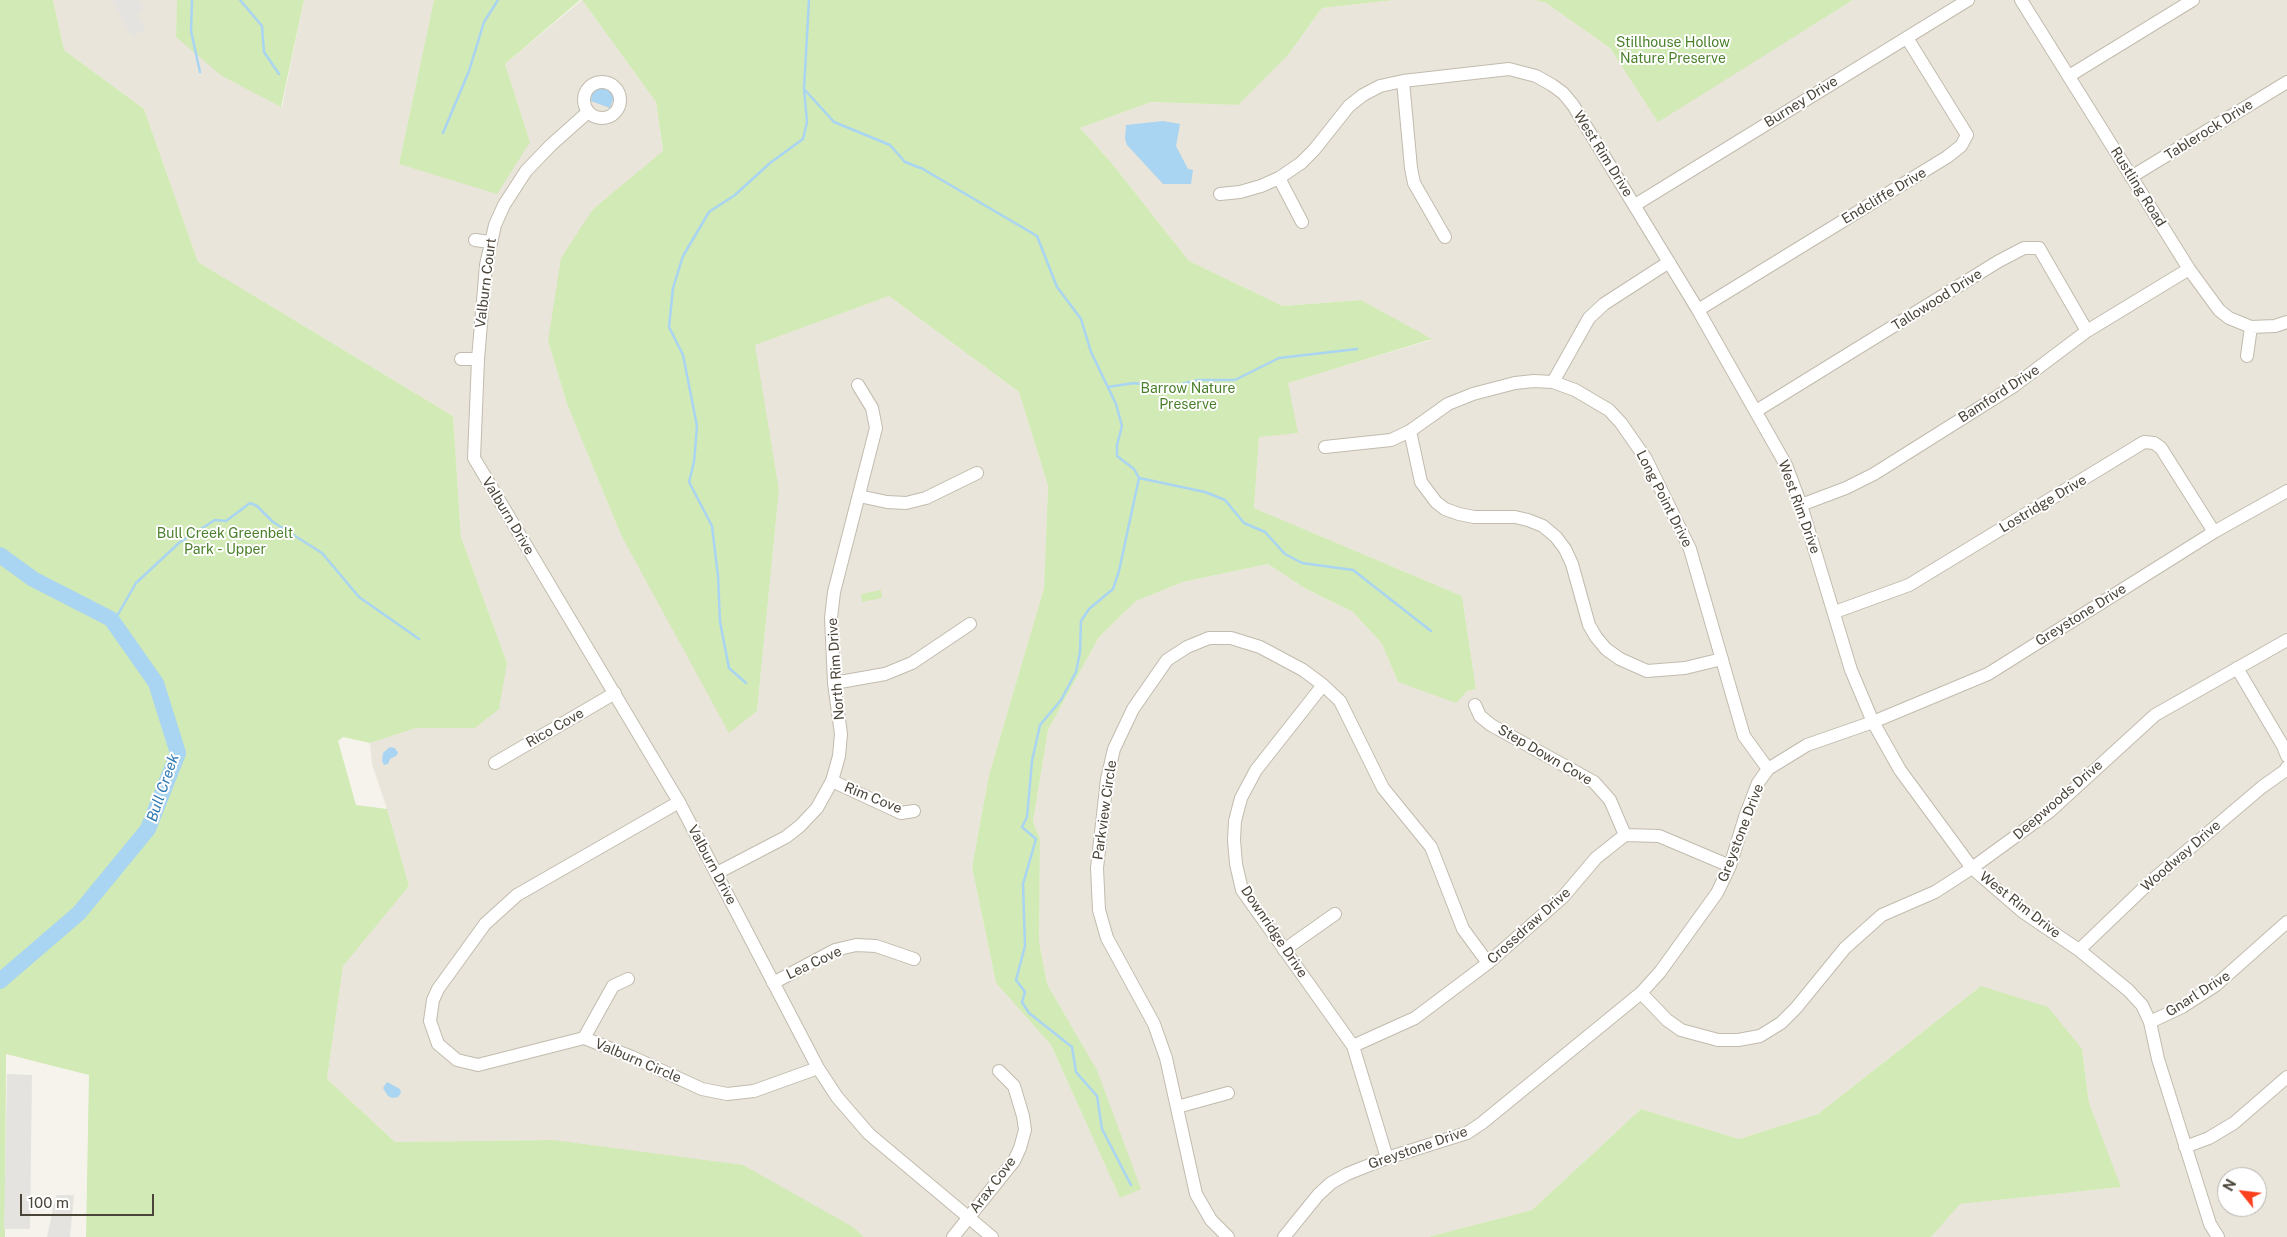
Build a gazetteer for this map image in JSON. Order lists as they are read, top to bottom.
{
  "streets": {
    "street": [
      "Burney Drive",
      "Tablerock Drive",
      "West Rim Drive",
      "Rustling Road",
      "Endcliffe Drive",
      "Valburn Court",
      "Tallowood Drive",
      "Bamford Drive",
      "Long Point Drive",
      "Lostridge Drive",
      "Valburn Drive",
      "Greystone Drive",
      "North Rim Drive",
      "Rico Cove",
      "Step Down Cove",
      "Rim Cove",
      "Deepwoods Drive",
      "Parkview Circle",
      "Woodway Drive",
      "Crossdraw Drive",
      "Downridge Drive",
      "Lea Cove",
      "Gnarl Drive",
      "Valburn Circle",
      "Arax Cove"
    ]
  },
  "crossings": [
    ["Burney Drive", "West Rim Drive"],
    ["Burney Drive", "Endcliffe Drive"],
    ["Tablerock Drive", "Rustling Road"],
    ["West Rim Drive", "Endcliffe Drive"],
    ["West Rim Drive", "Tallowood Drive"],
    ["West Rim Drive", "Bamford Drive"],
    ["West Rim Drive", "Lostridge Drive"],
    ["West Rim Drive", "Greystone Drive"],
    ["West Rim Drive", "Deepwoods Drive"],
    ["West Rim Drive", "Woodway Drive"],
    ["West Rim Drive", "Gnarl Drive"],
    ["Rustling Road", "Bamford Drive"],
    ["Valburn Court", "Valburn Drive"],
    ["Tallowood Drive", "Bamford Drive"],
    ["Long Point Drive", "Greystone Drive"],
    ["Lostridge Drive", "Greystone Drive"],
    ["Valburn Drive", "North Rim Drive"],
    ["Valburn Drive", "Rico Cove"],
    ["Valburn Drive", "Lea Cove"],
    ["Valburn Drive", "Valburn Circle"],
    ["Valburn Drive", "Arax Cove"],
    ["Greystone Drive", "Deepwoods Drive"],
    ["Greystone Drive", "Downridge Drive"],
    ["North Rim Drive", "Rim Cove"],
    ["Step Down Cove", "Crossdraw Drive"],
    ["Parkview Circle", "Crossdraw Drive"],
    ["Parkview Circle", "Downridge Drive"],
    ["Crossdraw Drive", "Downridge Drive"]
  ],
  "water": ["Bull Creek"],
  "parks": ["Stillhouse Hollow Nature Preserve", "Barrow Nature Preserve", "Bull Creek Greenbelt Park - Upper"],
  "scale_bar": "100 m",
  "north": "top left"
}
